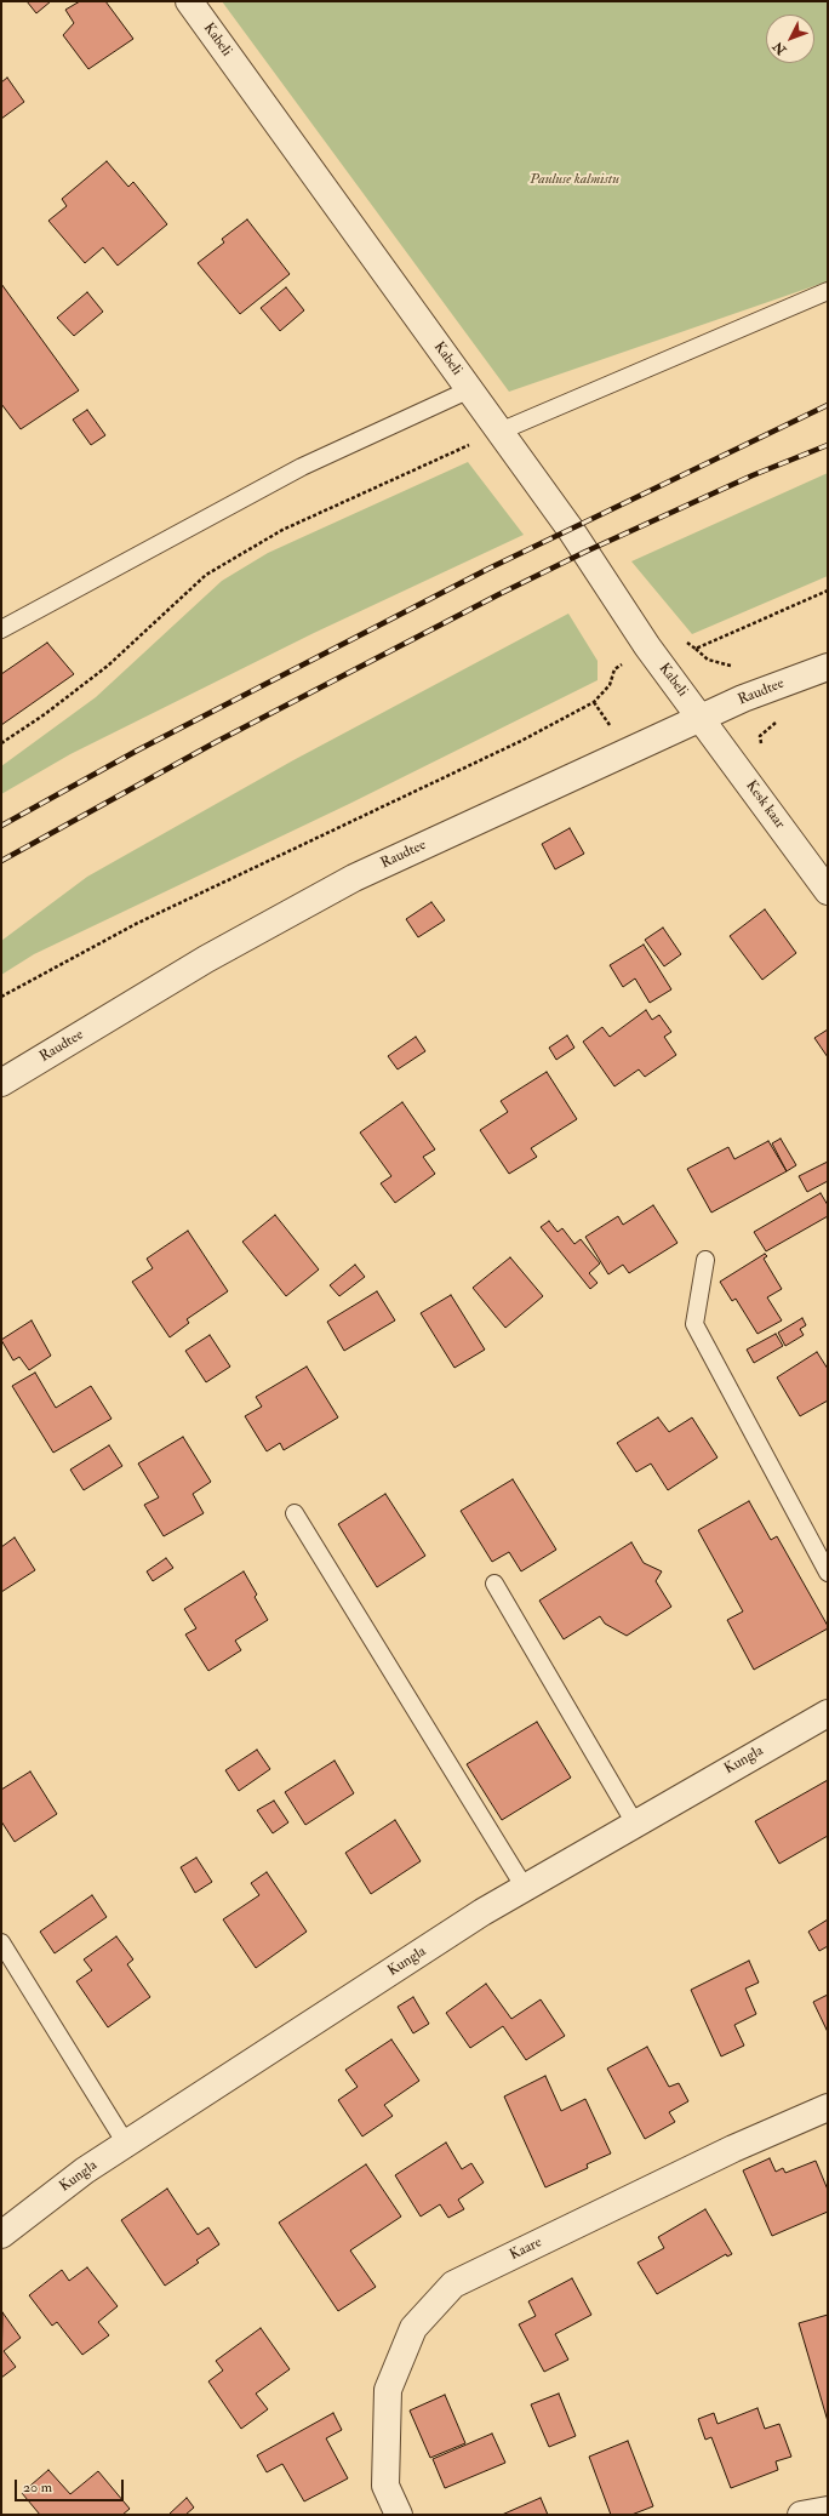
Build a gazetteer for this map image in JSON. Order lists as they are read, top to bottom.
{
  "streets": {
    "street": [
      "Kabeli",
      "Raudtee",
      "Kesk kaar",
      "Kungla",
      "Kaare"
    ]
  },
  "crossings": [
    ["Kabeli", "Raudtee"],
    ["Kabeli", "Kesk kaar"],
    ["Raudtee", "Kesk kaar"]
  ],
  "parks": ["Pauluse kalmistu"],
  "scale_bar": "20 m",
  "north": "bottom left"
}
